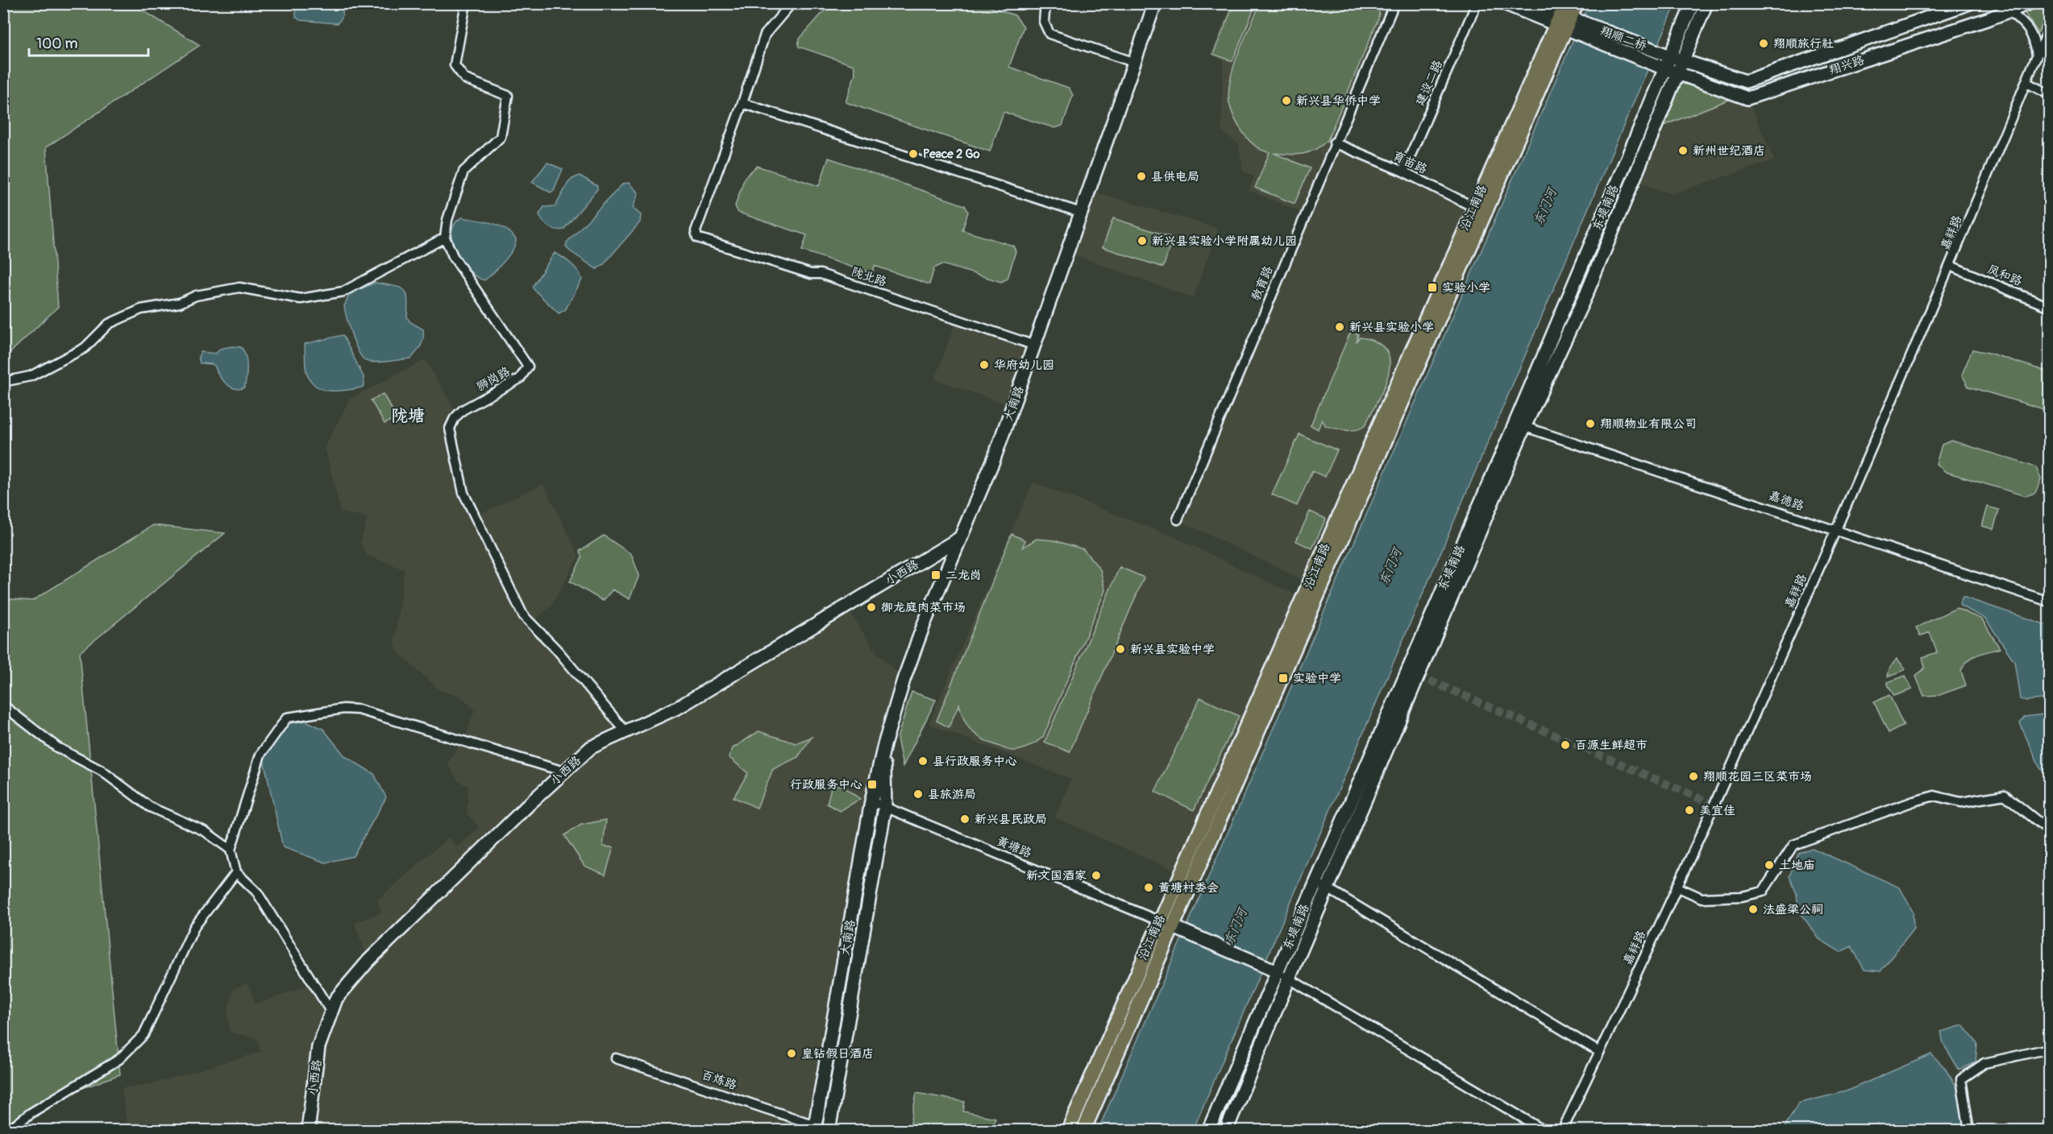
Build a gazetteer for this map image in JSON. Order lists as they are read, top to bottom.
{
  "streets": {
    "main road": [
      "翔顺二桥",
      "翔兴路",
      "沿江南路",
      "东堤南路",
      "大南路",
      "小西路"
    ],
    "street": [
      "建设二路",
      "育苗路",
      "嘉祥路",
      "凤和路",
      "陇北路",
      "教育路",
      "狮岗路",
      "嘉德路",
      "黄塘路",
      "百炼路"
    ]
  },
  "crossings": [
    ["翔顺二桥", "翔兴路"],
    ["翔顺二桥", "沿江南路"],
    ["翔顺二桥", "东堤南路"],
    ["翔兴路", "东堤南路"],
    ["建设二路", "育苗路"],
    ["育苗路", "沿江南路"],
    ["育苗路", "教育路"],
    ["沿江南路", "黄塘路"],
    ["东堤南路", "嘉德路"],
    ["嘉祥路", "凤和路"],
    ["嘉祥路", "嘉德路"],
    ["陇北路", "大南路"],
    ["狮岗路", "小西路"],
    ["大南路", "小西路"],
    ["大南路", "黄塘路"],
    ["大南路", "百炼路"]
  ],
  "districts": ["陇塘"],
  "water": ["东门河"],
  "places": {
    "other": [
      "翔顺旅行社",
      "新兴县华侨中学",
      "新州世纪酒店",
      "Peace 2 Go",
      "县供电局",
      "新兴县实验小学附属幼儿园",
      "新兴县实验小学",
      "华府幼儿园",
      "翔顺物业有限公司",
      "御龙庭肉菜市场",
      "新兴县实验中学",
      "百源生鲜超市",
      "县行政服务中心",
      "翔顺花园三区菜市场",
      "县旅游局",
      "美宜佳",
      "新兴县民政局",
      "土地庙",
      "新文国酒家",
      "黄塘村委会",
      "法盛梁公祠",
      "皇钻假日酒店"
    ],
    "transit": [
      "实验小学",
      "二龙岗",
      "实验中学",
      "行政服务中心"
    ]
  },
  "scale_bar": "100 m"
}
